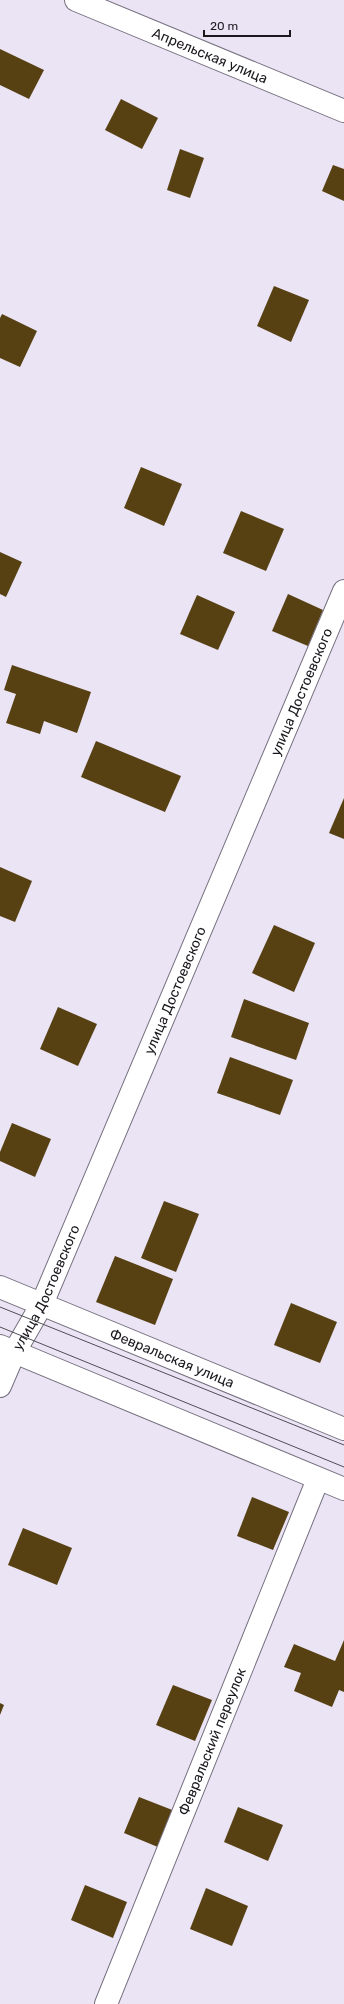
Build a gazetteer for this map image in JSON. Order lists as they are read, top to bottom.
{
  "streets": {
    "street": [
      "Апрельская улица",
      "улица Достоевского",
      "Февральская улица",
      "Февральский переулок"
    ]
  },
  "crossings": [
    ["улица Достоевского", "Февральская улица"]
  ],
  "scale_bar": "20 m"
}
